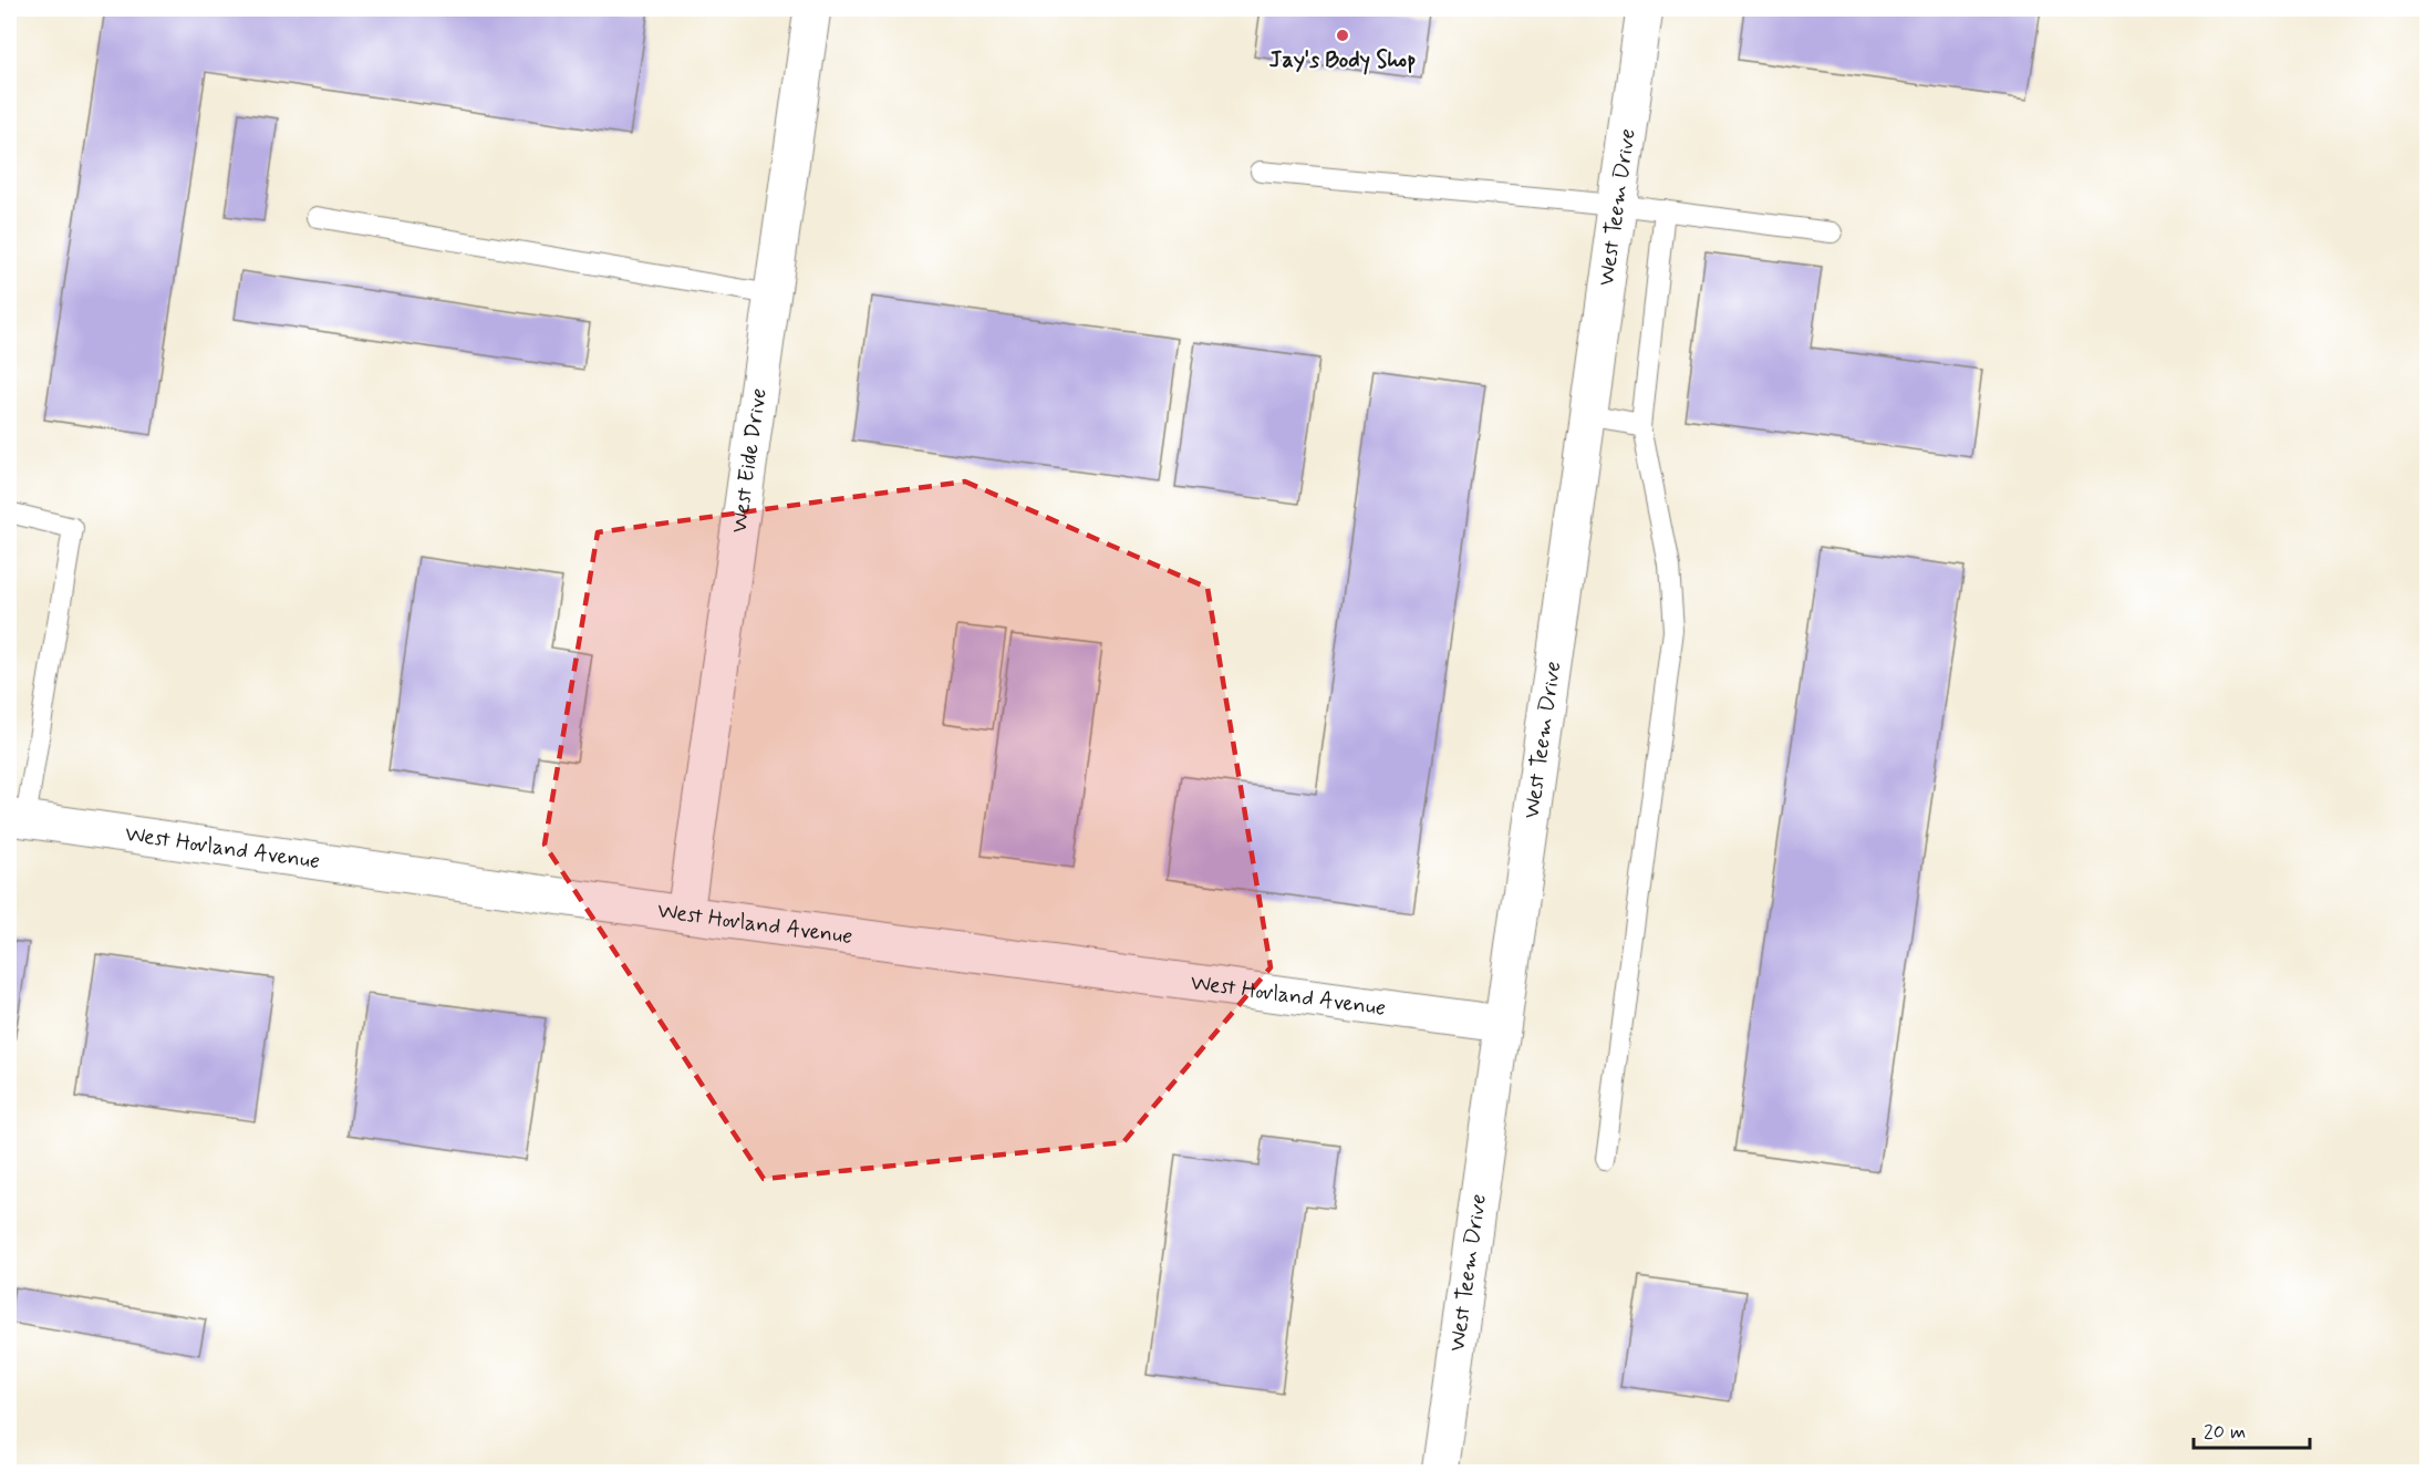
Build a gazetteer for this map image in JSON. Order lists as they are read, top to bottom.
{
  "streets": {
    "street": ["West Teem Drive", "West Eide Drive", "West Hovland Avenue"]
  },
  "crossings": [
    ["West Teem Drive", "West Hovland Avenue"],
    ["West Eide Drive", "West Hovland Avenue"]
  ],
  "places": ["Jay's Body Shop"],
  "scale_bar": "20 m"
}
